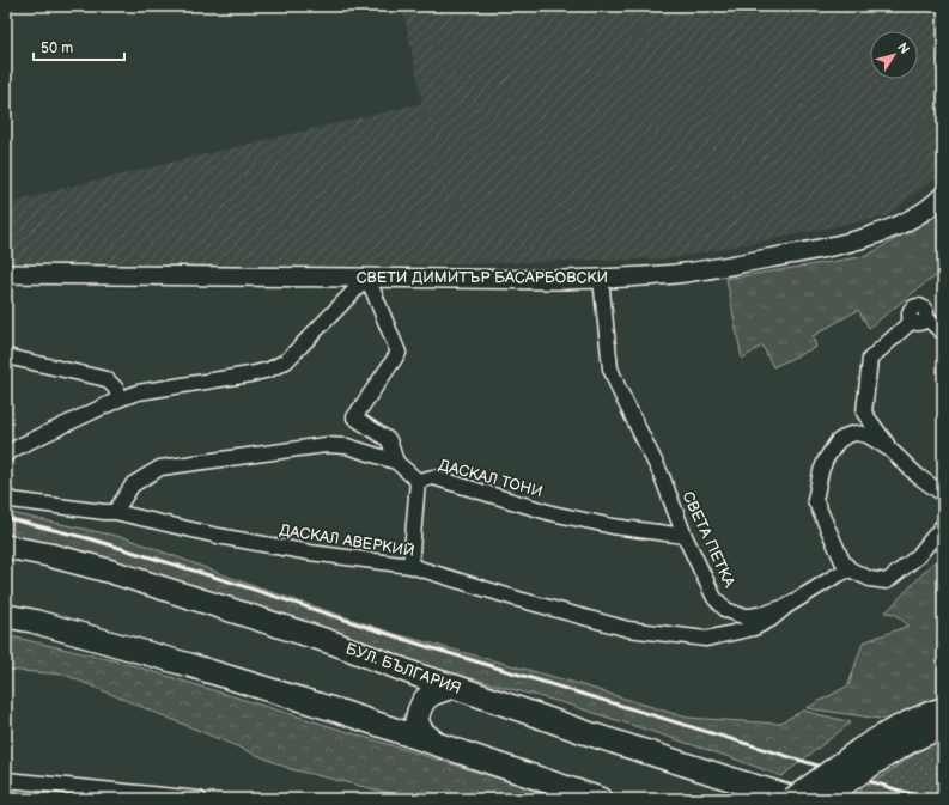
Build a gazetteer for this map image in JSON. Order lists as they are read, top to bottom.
{
  "streets": {
    "highway": ["БУЛ. БЪЛГАРИЯ"],
    "street": [
      "СВЕТИ ДИМИТЪР БАСАРБОВСКИ",
      "ДАСКАЛ ТОНИ",
      "СВЕТА ПЕТКА",
      "ДАСКАЛ АВЕРКИЙ"
    ]
  },
  "crossings": [
    ["СВЕТИ ДИМИТЪР БАСАРБОВСКИ", "СВЕТА ПЕТКА"],
    ["ДАСКАЛ ТОНИ", "СВЕТА ПЕТКА"],
    ["ДАСКАЛ ТОНИ", "ДАСКАЛ АВЕРКИЙ"],
    ["СВЕТА ПЕТКА", "ДАСКАЛ АВЕРКИЙ"]
  ],
  "scale_bar": "50 m",
  "north": "top right"
}
